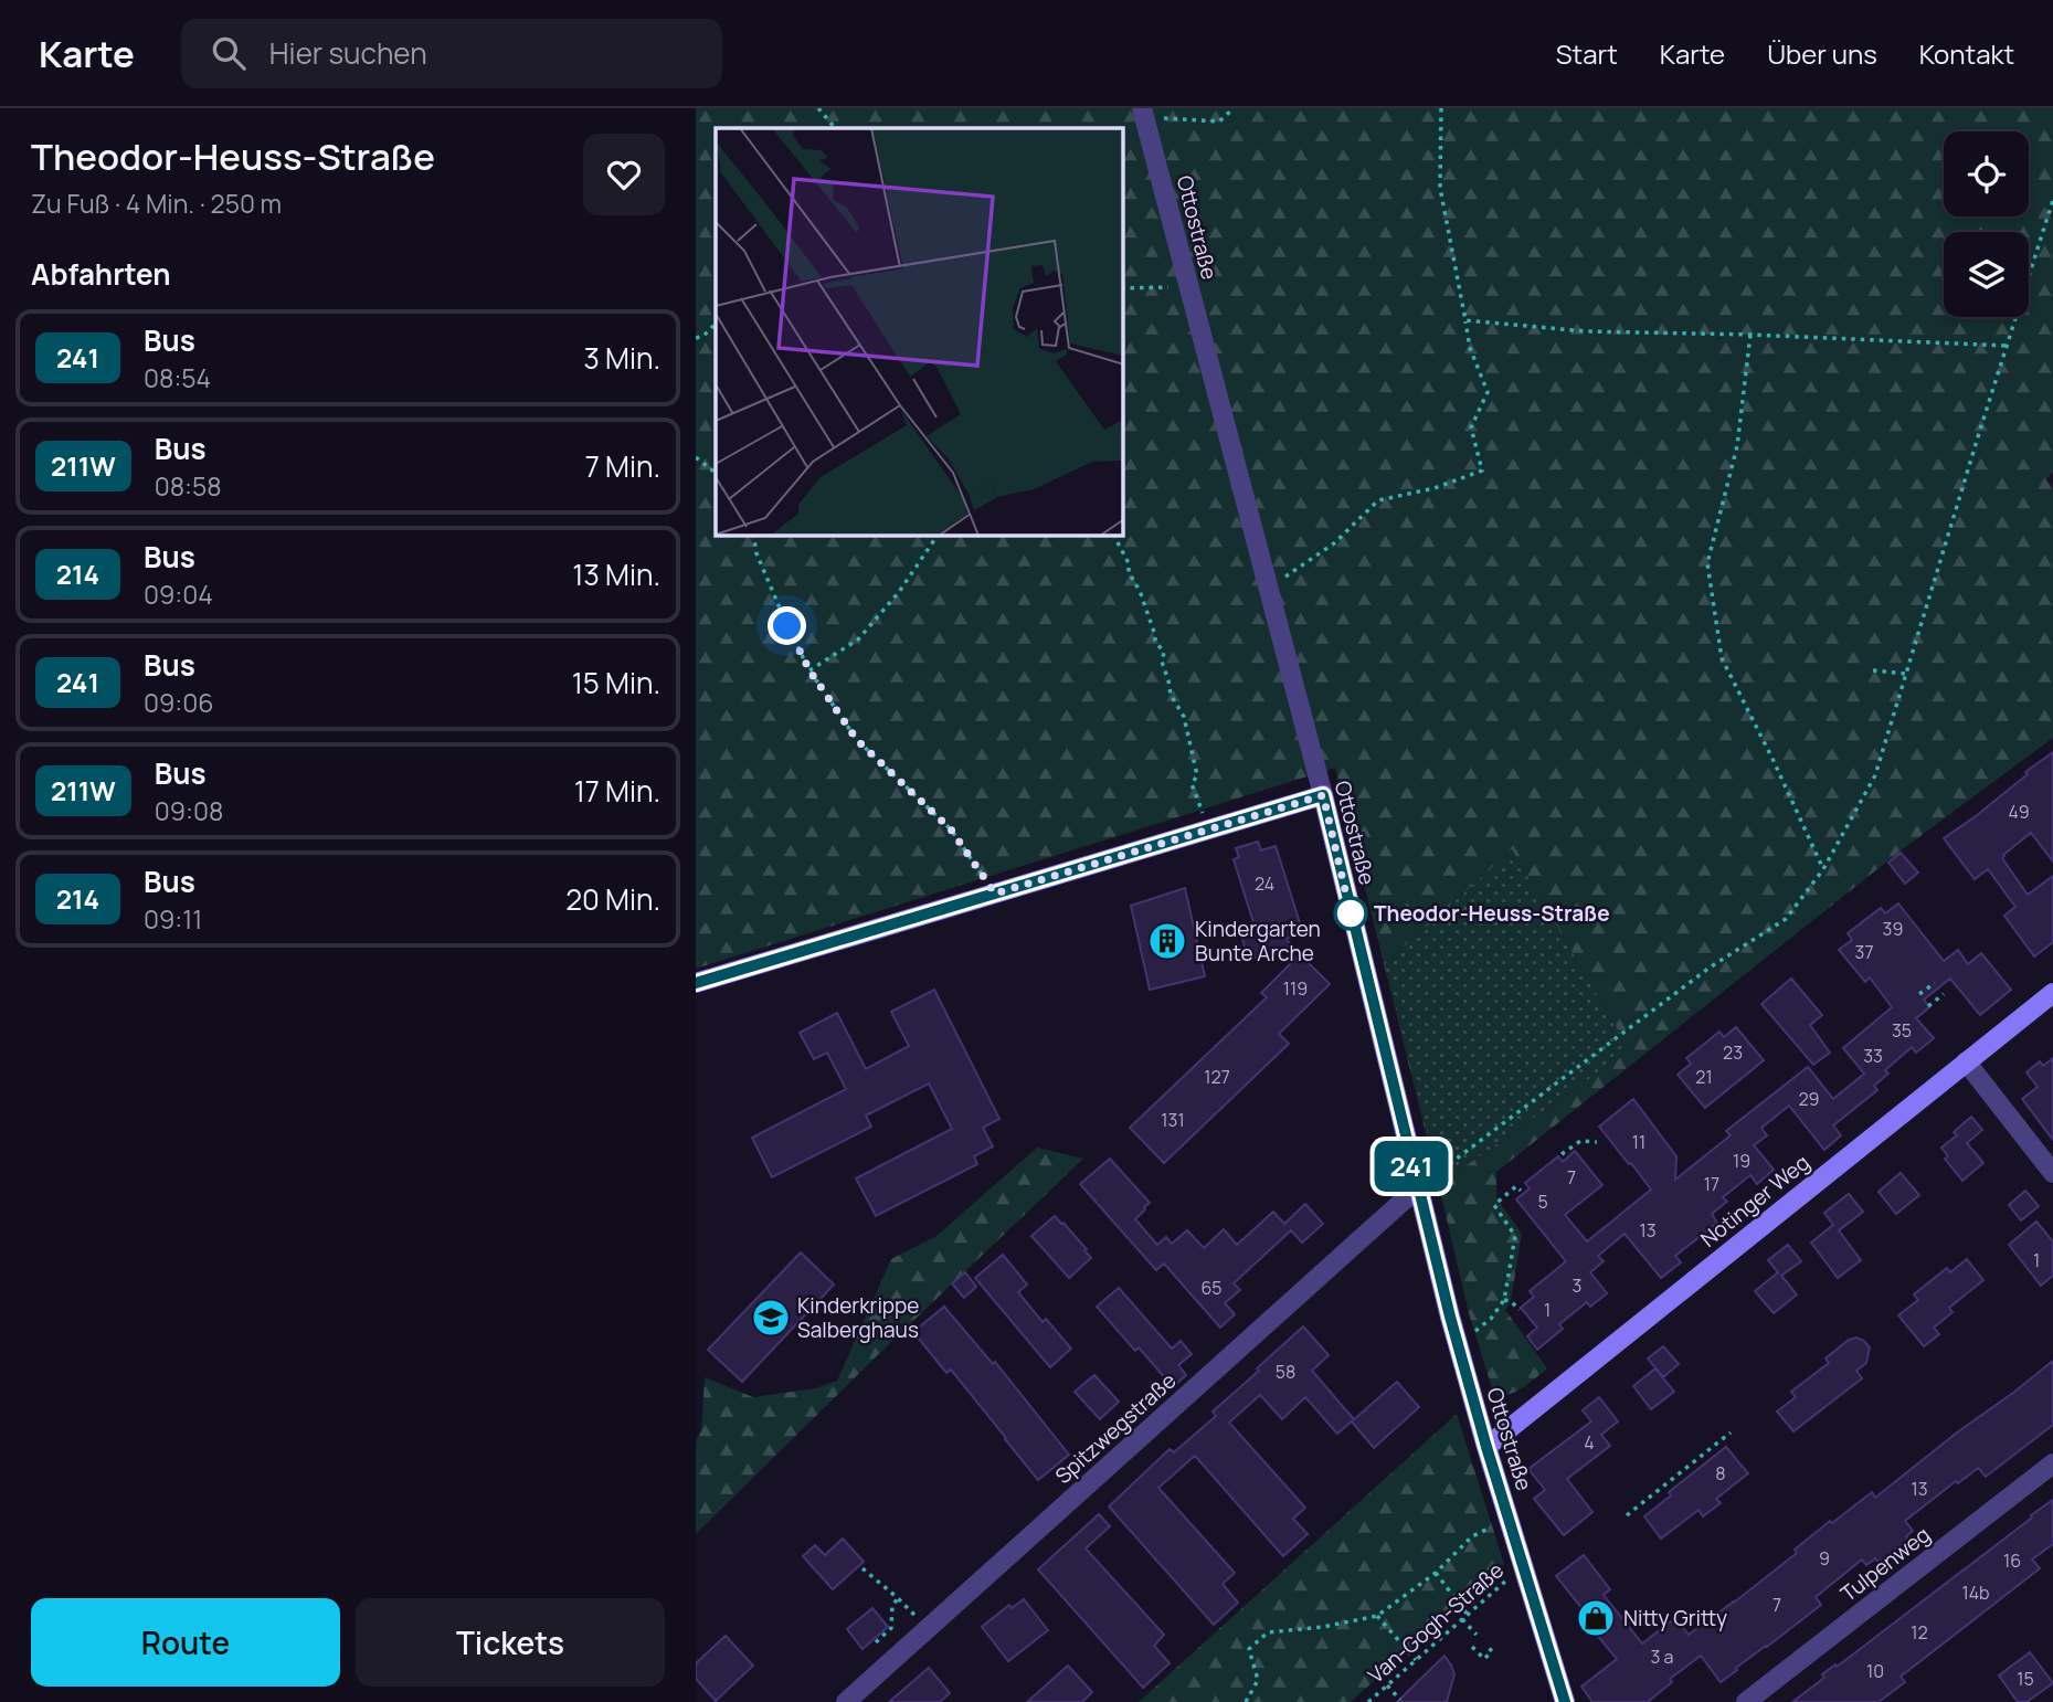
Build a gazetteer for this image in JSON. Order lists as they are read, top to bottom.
{
  "streets": {
    "street": [
      "Ottostraße",
      "Notinger Weg",
      "Spitzwegstraße",
      "Tulpenweg"
    ],
    "path": ["Van-Gogh-Straße"]
  },
  "crossings": [
    ["Ottostraße", "Notinger Weg"],
    ["Ottostraße", "Spitzwegstraße"],
    ["Ottostraße", "Van-Gogh-Straße"]
  ],
  "places": {
    "other": ["Theodor-Heuss-Straße"],
    "building": ["Kindergarten Bunte Arche"],
    "school or university": ["Kinderkrippe Salberghaus"],
    "shop": ["Nitty Gritty"]
  },
  "lines": ["bus line 241"],
  "house_numbers": [
    "49",
    "24",
    "39",
    "37",
    "119",
    "35",
    "23",
    "33",
    "127",
    "21",
    "29",
    "131",
    "11",
    "19",
    "7",
    "17",
    "5",
    "13",
    "1",
    "3",
    "65",
    "1",
    "58",
    "4",
    "8",
    "13",
    "9",
    "16",
    "14b",
    "7",
    "12",
    "3 a",
    "10",
    "15"
  ],
  "page": {
    "header": "Karte",
    "search": "Hier suchen",
    "nav": [
      "Start",
      "Karte",
      "Über uns",
      "Kontakt"
    ],
    "heading": [
      ["Theodor-Heuss-Straße", "Zu Fuß · 4 Min. · 250 m"],
      "Abfahrten"
    ],
    "on_map": "241",
    "list": [
      {
        "mark": "241",
        "name": "Bus",
        "note": "08:54",
        "value": "3 Min."
      },
      {
        "mark": "211W",
        "name": "Bus",
        "note": "08:58",
        "value": "7 Min."
      },
      {
        "mark": "214",
        "name": "Bus",
        "note": "09:04",
        "value": "13 Min."
      },
      {
        "mark": "241",
        "name": "Bus",
        "note": "09:06",
        "value": "15 Min."
      },
      {
        "mark": "211W",
        "name": "Bus",
        "note": "09:08",
        "value": "17 Min."
      },
      {
        "mark": "214",
        "name": "Bus",
        "note": "09:11",
        "value": "20 Min."
      }
    ],
    "buttons": ["Route", "Tickets"]
  }
}
